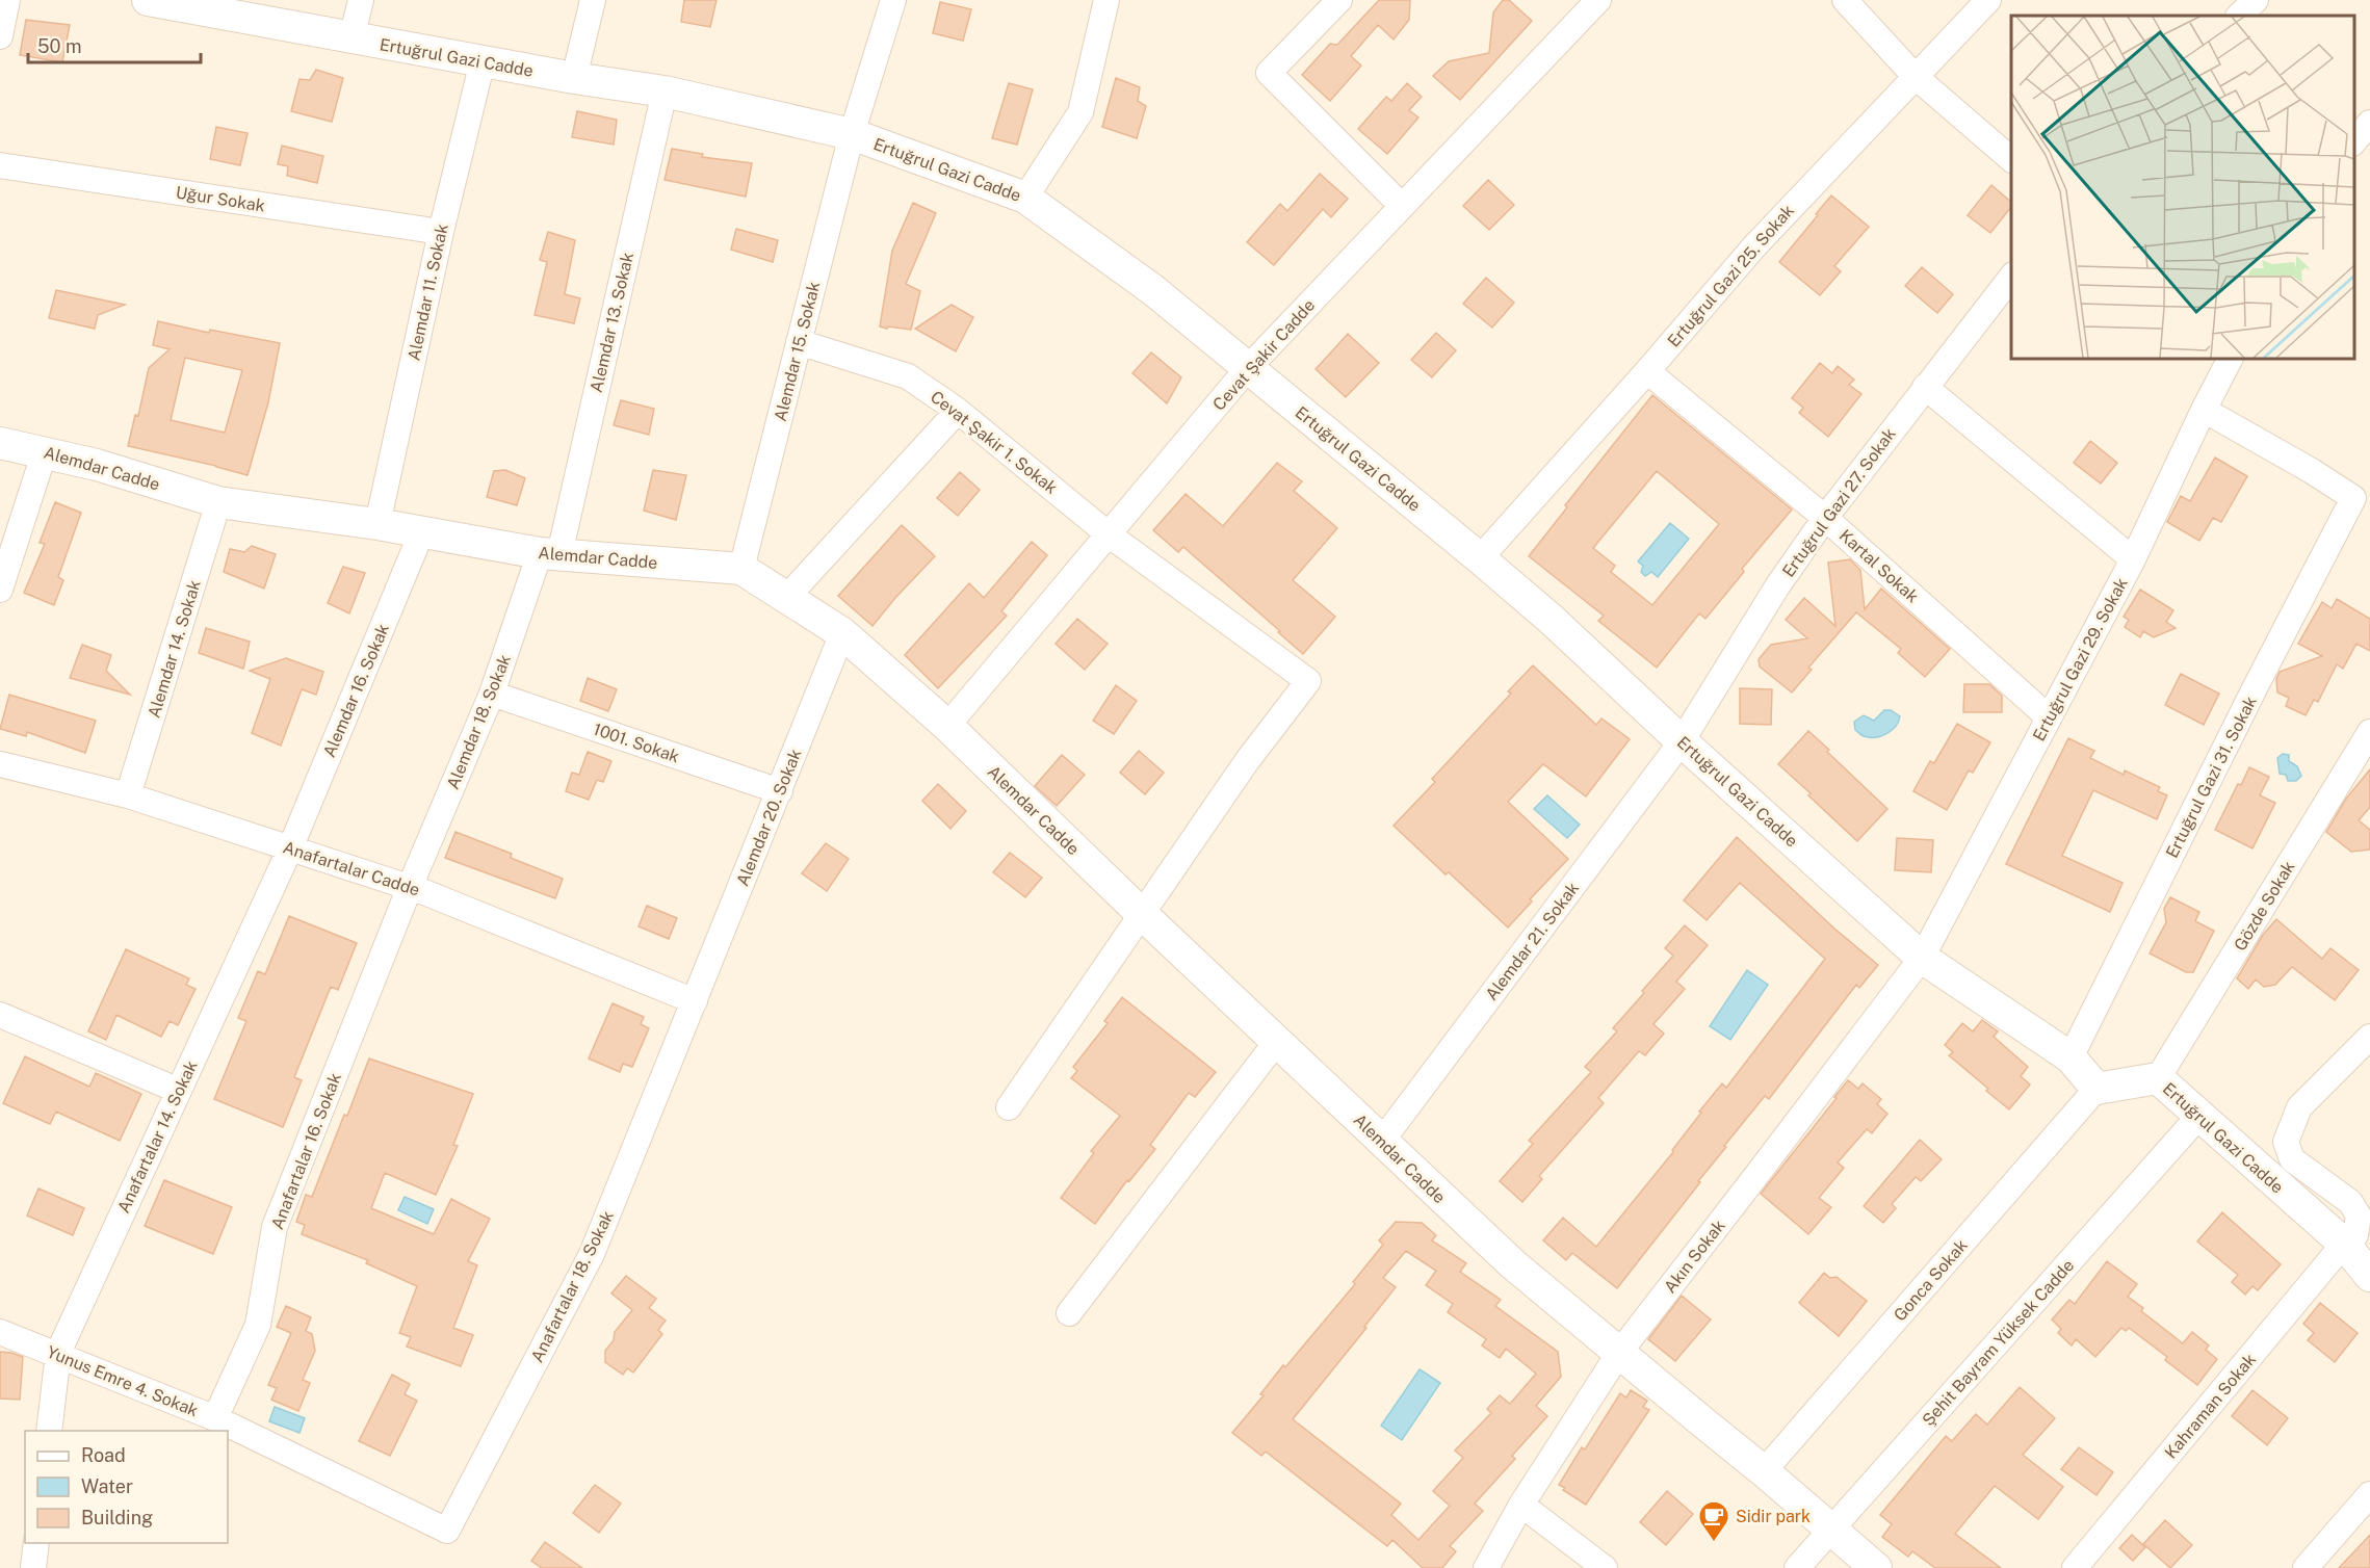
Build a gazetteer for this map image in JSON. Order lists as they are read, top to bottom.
{
  "streets": {
    "street": [
      "Ertuğrul Gazi Cadde",
      "Uğur Sokak",
      "Ertuğrul Gazi 25. Sokak",
      "Alemdar 11. Sokak",
      "Alemdar 13. Sokak",
      "Alemdar 15. Sokak",
      "Cevat Şakir Cadde",
      "Cevat Şakir 1. Sokak",
      "Alemdar Cadde",
      "Ertuğrul Gazi 27. Sokak",
      "Kartal Sokak",
      "Alemdar 14. Sokak",
      "Ertuğrul Gazi 29. Sokak",
      "Alemdar 16. Sokak",
      "Alemdar 18. Sokak",
      "1001. Sokak",
      "Ertuğrul Gazi 31. Sokak",
      "Alemdar 20. Sokak",
      "Anafartalar Cadde",
      "Gözde Sokak",
      "Alemdar 21. Sokak",
      "Anafartalar 14. Sokak",
      "Anafartalar 16. Sokak",
      "Akın Sokak",
      "Gonca Sokak",
      "Anafartalar 18. Sokak",
      "Şehit Bayram Yüksek Cadde",
      "Yunus Emre 4. Sokak",
      "Kahraman Sokak"
    ]
  },
  "crossings": [
    ["Ertuğrul Gazi Cadde", "Ertuğrul Gazi 25. Sokak"],
    ["Ertuğrul Gazi Cadde", "Alemdar 11. Sokak"],
    ["Ertuğrul Gazi Cadde", "Alemdar 13. Sokak"],
    ["Ertuğrul Gazi Cadde", "Alemdar 15. Sokak"],
    ["Ertuğrul Gazi Cadde", "Cevat Şakir Cadde"],
    ["Ertuğrul Gazi Cadde", "Ertuğrul Gazi 27. Sokak"],
    ["Ertuğrul Gazi Cadde", "Ertuğrul Gazi 29. Sokak"],
    ["Ertuğrul Gazi Cadde", "Ertuğrul Gazi 31. Sokak"],
    ["Ertuğrul Gazi Cadde", "Gözde Sokak"],
    ["Ertuğrul Gazi Cadde", "Alemdar 21. Sokak"],
    ["Ertuğrul Gazi Cadde", "Akın Sokak"],
    ["Ertuğrul Gazi Cadde", "Gonca Sokak"],
    ["Ertuğrul Gazi Cadde", "Şehit Bayram Yüksek Cadde"],
    ["Ertuğrul Gazi Cadde", "Kahraman Sokak"],
    ["Uğur Sokak", "Alemdar 11. Sokak"],
    ["Ertuğrul Gazi 25. Sokak", "Kartal Sokak"],
    ["Alemdar 11. Sokak", "Alemdar Cadde"],
    ["Alemdar 13. Sokak", "Alemdar Cadde"],
    ["Alemdar 13. Sokak", "Alemdar 18. Sokak"],
    ["Alemdar 15. Sokak", "Cevat Şakir 1. Sokak"],
    ["Alemdar 15. Sokak", "Alemdar Cadde"],
    ["Cevat Şakir Cadde", "Cevat Şakir 1. Sokak"],
    ["Cevat Şakir Cadde", "Alemdar Cadde"],
    ["Cevat Şakir 1. Sokak", "Alemdar Cadde"],
    ["Alemdar Cadde", "Alemdar 14. Sokak"],
    ["Alemdar Cadde", "Alemdar 16. Sokak"],
    ["Alemdar Cadde", "Alemdar 18. Sokak"],
    ["Alemdar Cadde", "Alemdar 20. Sokak"],
    ["Alemdar Cadde", "Alemdar 21. Sokak"],
    ["Alemdar Cadde", "Akın Sokak"],
    ["Alemdar Cadde", "Gonca Sokak"],
    ["Alemdar Cadde", "Şehit Bayram Yüksek Cadde"],
    ["Ertuğrul Gazi 27. Sokak", "Kartal Sokak"],
    ["Ertuğrul Gazi 27. Sokak", "Alemdar 21. Sokak"],
    ["Kartal Sokak", "Ertuğrul Gazi 29. Sokak"],
    ["Alemdar 14. Sokak", "Anafartalar Cadde"],
    ["Ertuğrul Gazi 29. Sokak", "Ertuğrul Gazi 31. Sokak"],
    ["Ertuğrul Gazi 29. Sokak", "Akın Sokak"],
    ["Alemdar 16. Sokak", "Anafartalar Cadde"],
    ["Alemdar 16. Sokak", "Anafartalar 14. Sokak"],
    ["Alemdar 18. Sokak", "1001. Sokak"],
    ["Alemdar 18. Sokak", "Anafartalar Cadde"],
    ["Alemdar 18. Sokak", "Anafartalar 16. Sokak"],
    ["1001. Sokak", "Alemdar 20. Sokak"],
    ["Alemdar 20. Sokak", "Anafartalar Cadde"],
    ["Alemdar 20. Sokak", "Anafartalar 18. Sokak"],
    ["Anafartalar Cadde", "Anafartalar 14. Sokak"],
    ["Anafartalar Cadde", "Anafartalar 16. Sokak"],
    ["Anafartalar Cadde", "Anafartalar 18. Sokak"],
    ["Anafartalar 14. Sokak", "Yunus Emre 4. Sokak"],
    ["Anafartalar 16. Sokak", "Yunus Emre 4. Sokak"],
    ["Anafartalar 18. Sokak", "Yunus Emre 4. Sokak"]
  ],
  "places": {
    "cafe": ["Sidir park"]
  },
  "legend": ["Road", "Water", "Building"],
  "scale_bar": "50 m"
}
